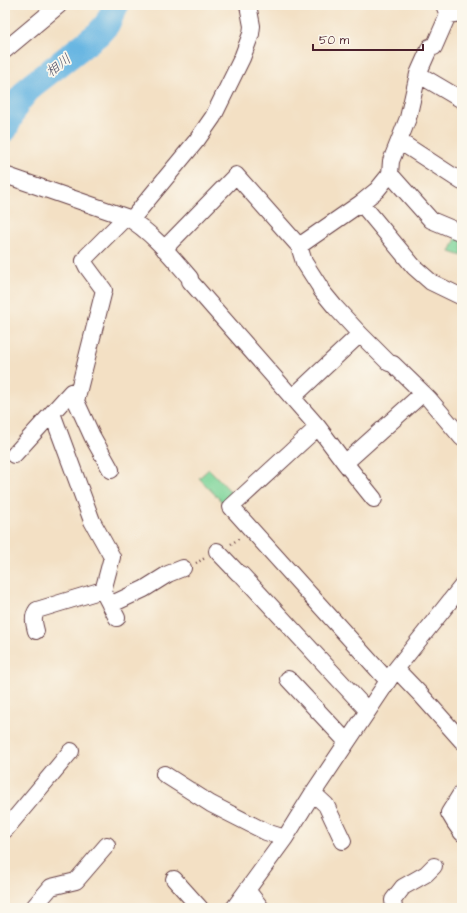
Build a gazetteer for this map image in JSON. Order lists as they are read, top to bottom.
{
  "water": ["相川"],
  "scale_bar": "50 m"
}
